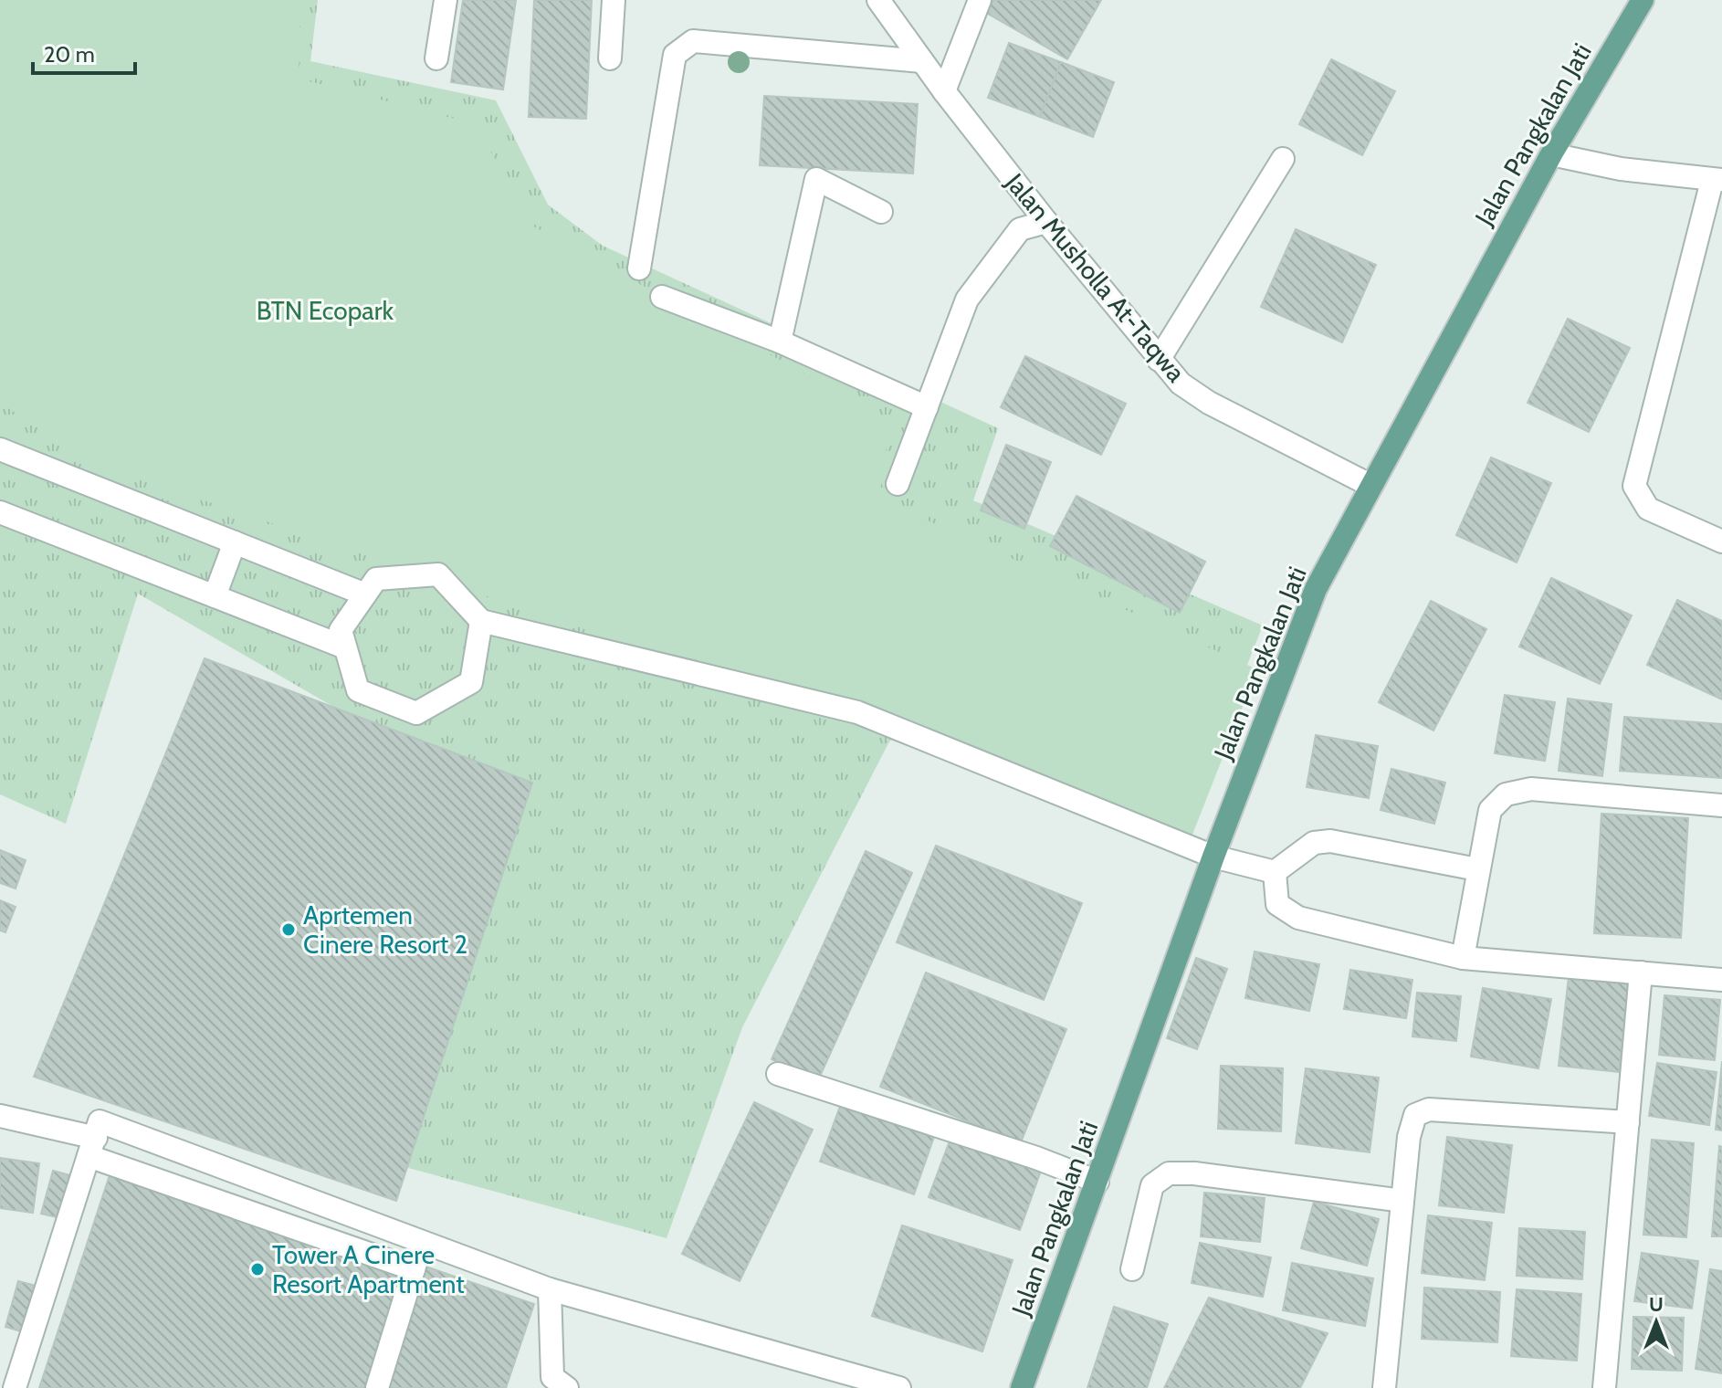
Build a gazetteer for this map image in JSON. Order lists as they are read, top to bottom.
{
  "streets": {
    "main road": ["Jalan Pangkalan Jati"],
    "street": ["Jalan Musholla At-Taqwa"]
  },
  "crossings": [
    ["Jalan Pangkalan Jati", "Jalan Musholla At-Taqwa"]
  ],
  "parks": ["BTN Ecopark"],
  "places": ["Aprtemen Cinere Resort 2", "Tower A Cinere Resort Apartment"],
  "scale_bar": "20 m",
  "north": "top"
}
